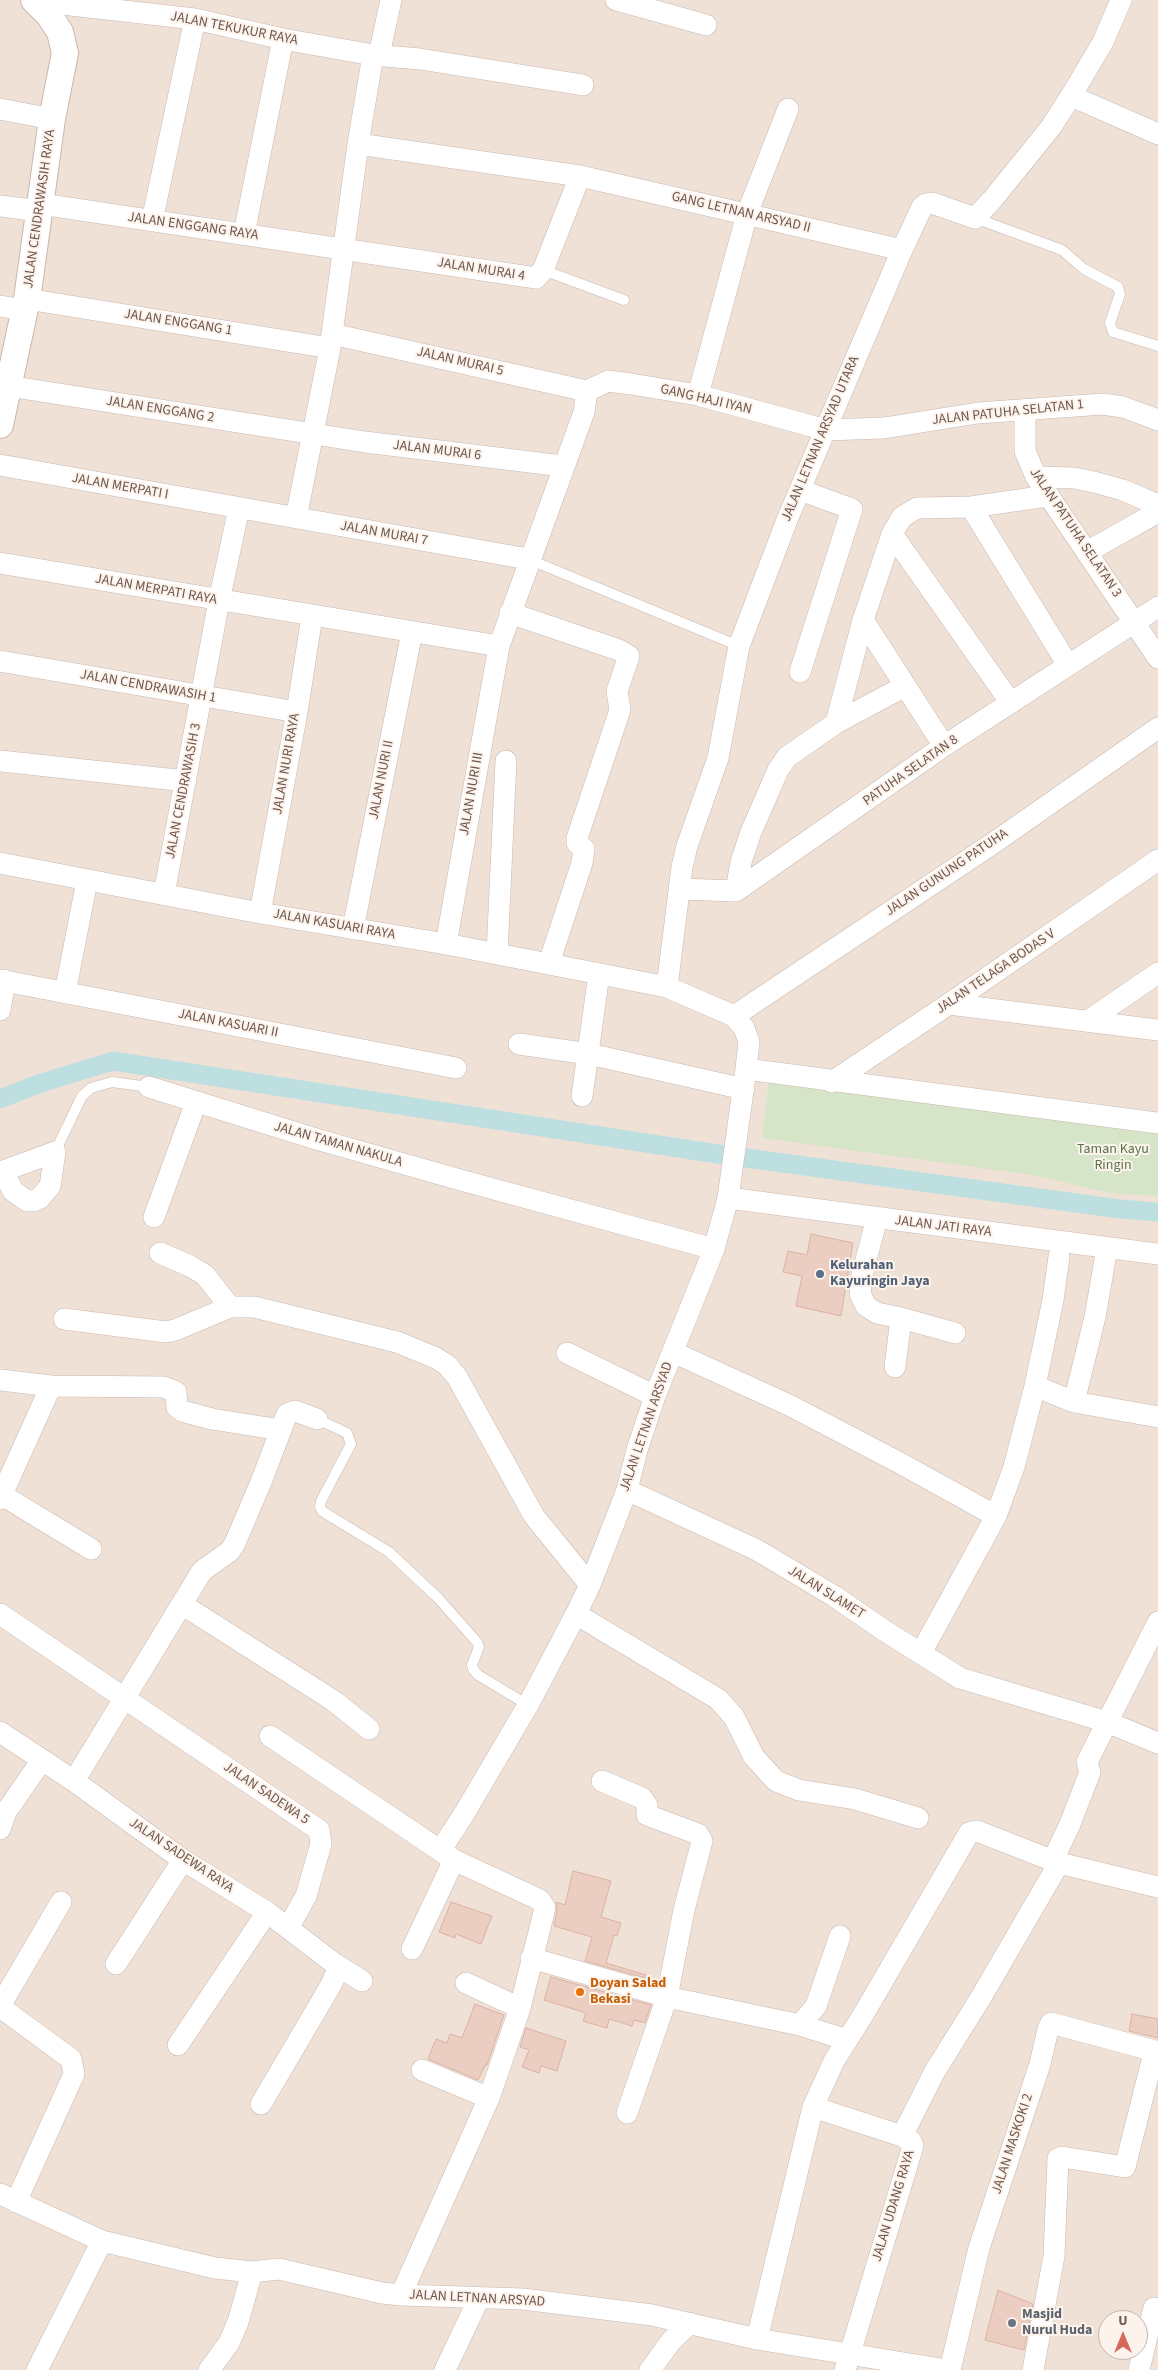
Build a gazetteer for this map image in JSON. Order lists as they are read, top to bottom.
{
  "streets": {
    "street": [
      "JALAN TEKUKUR RAYA",
      "JALAN CENDRAWASIH RAYA",
      "GANG LETNAN ARSYAD II",
      "JALAN ENGGANG RAYA",
      "JALAN MURAI 4",
      "JALAN ENGGANG 1",
      "JALAN MURAI 5",
      "GANG HAJI IYAN",
      "JALAN ENGGANG 2",
      "JALAN PATUHA SELATAN 1",
      "JALAN LETNAN ARSYAD UTARA",
      "JALAN MURAI 6",
      "JALAN MERPATI I",
      "JALAN PATUHA SELATAN 3",
      "JALAN MURAI 7",
      "JALAN MERPATI RAYA",
      "JALAN CENDRAWASIH 1",
      "JALAN NURI RAYA",
      "PATUHA SELATAN 8",
      "JALAN NURI II",
      "JALAN CENDRAWASIH 3",
      "JALAN NURI III",
      "JALAN GUNUNG PATUHA",
      "JALAN KASUARI RAYA",
      "JALAN TELAGA BODAS V",
      "JALAN KASUARI II",
      "JALAN TAMAN NAKULA",
      "JALAN JATI RAYA",
      "JALAN LETNAN ARSYAD",
      "JALAN SLAMET",
      "JALAN SADEWA 5",
      "JALAN SADEWA RAYA",
      "JALAN MASKOKI 2",
      "JALAN UDANG RAYA"
    ]
  },
  "crossings": [
    ["JALAN TEKUKUR RAYA", "JALAN CENDRAWASIH RAYA"],
    ["JALAN CENDRAWASIH RAYA", "JALAN ENGGANG RAYA"],
    ["JALAN CENDRAWASIH RAYA", "JALAN ENGGANG 1"],
    ["JALAN CENDRAWASIH RAYA", "JALAN ENGGANG 2"],
    ["GANG LETNAN ARSYAD II", "JALAN MURAI 4"],
    ["GANG LETNAN ARSYAD II", "JALAN LETNAN ARSYAD UTARA"],
    ["JALAN ENGGANG RAYA", "JALAN MURAI 4"],
    ["JALAN ENGGANG 1", "JALAN MURAI 5"],
    ["JALAN MURAI 5", "GANG HAJI IYAN"],
    ["JALAN MURAI 5", "JALAN NURI III"],
    ["GANG HAJI IYAN", "JALAN PATUHA SELATAN 1"],
    ["GANG HAJI IYAN", "JALAN LETNAN ARSYAD UTARA"],
    ["GANG HAJI IYAN", "JALAN NURI III"],
    ["JALAN ENGGANG 2", "JALAN MURAI 6"],
    ["JALAN PATUHA SELATAN 1", "JALAN LETNAN ARSYAD UTARA"],
    ["JALAN PATUHA SELATAN 1", "JALAN PATUHA SELATAN 3"],
    ["JALAN LETNAN ARSYAD UTARA", "JALAN KASUARI RAYA"],
    ["JALAN MURAI 6", "JALAN NURI III"],
    ["JALAN MERPATI I", "JALAN MURAI 7"],
    ["JALAN MERPATI I", "JALAN CENDRAWASIH 3"],
    ["JALAN PATUHA SELATAN 3", "PATUHA SELATAN 8"],
    ["JALAN MURAI 7", "JALAN CENDRAWASIH 3"],
    ["JALAN MURAI 7", "JALAN NURI III"],
    ["JALAN MERPATI RAYA", "JALAN NURI RAYA"],
    ["JALAN MERPATI RAYA", "JALAN NURI II"],
    ["JALAN MERPATI RAYA", "JALAN CENDRAWASIH 3"],
    ["JALAN MERPATI RAYA", "JALAN NURI III"],
    ["JALAN CENDRAWASIH 1", "JALAN NURI RAYA"],
    ["JALAN CENDRAWASIH 1", "JALAN CENDRAWASIH 3"],
    ["JALAN NURI RAYA", "JALAN KASUARI RAYA"],
    ["JALAN NURI II", "JALAN KASUARI RAYA"],
    ["JALAN CENDRAWASIH 3", "JALAN KASUARI RAYA"],
    ["JALAN NURI III", "JALAN KASUARI RAYA"],
    ["JALAN GUNUNG PATUHA", "JALAN LETNAN ARSYAD"],
    ["JALAN TAMAN NAKULA", "JALAN LETNAN ARSYAD"],
    ["JALAN JATI RAYA", "JALAN LETNAN ARSYAD"],
    ["JALAN LETNAN ARSYAD", "JALAN SLAMET"],
    ["JALAN LETNAN ARSYAD", "JALAN MASKOKI 2"],
    ["JALAN LETNAN ARSYAD", "JALAN UDANG RAYA"],
    ["JALAN SADEWA 5", "JALAN SADEWA RAYA"]
  ],
  "parks": ["Taman Kayu Ringin"],
  "places": ["Kelurahan Kayuringin Jaya", "Doyan Salad Bekasi", "Masjid Nurul Huda"],
  "north": "top"
}
